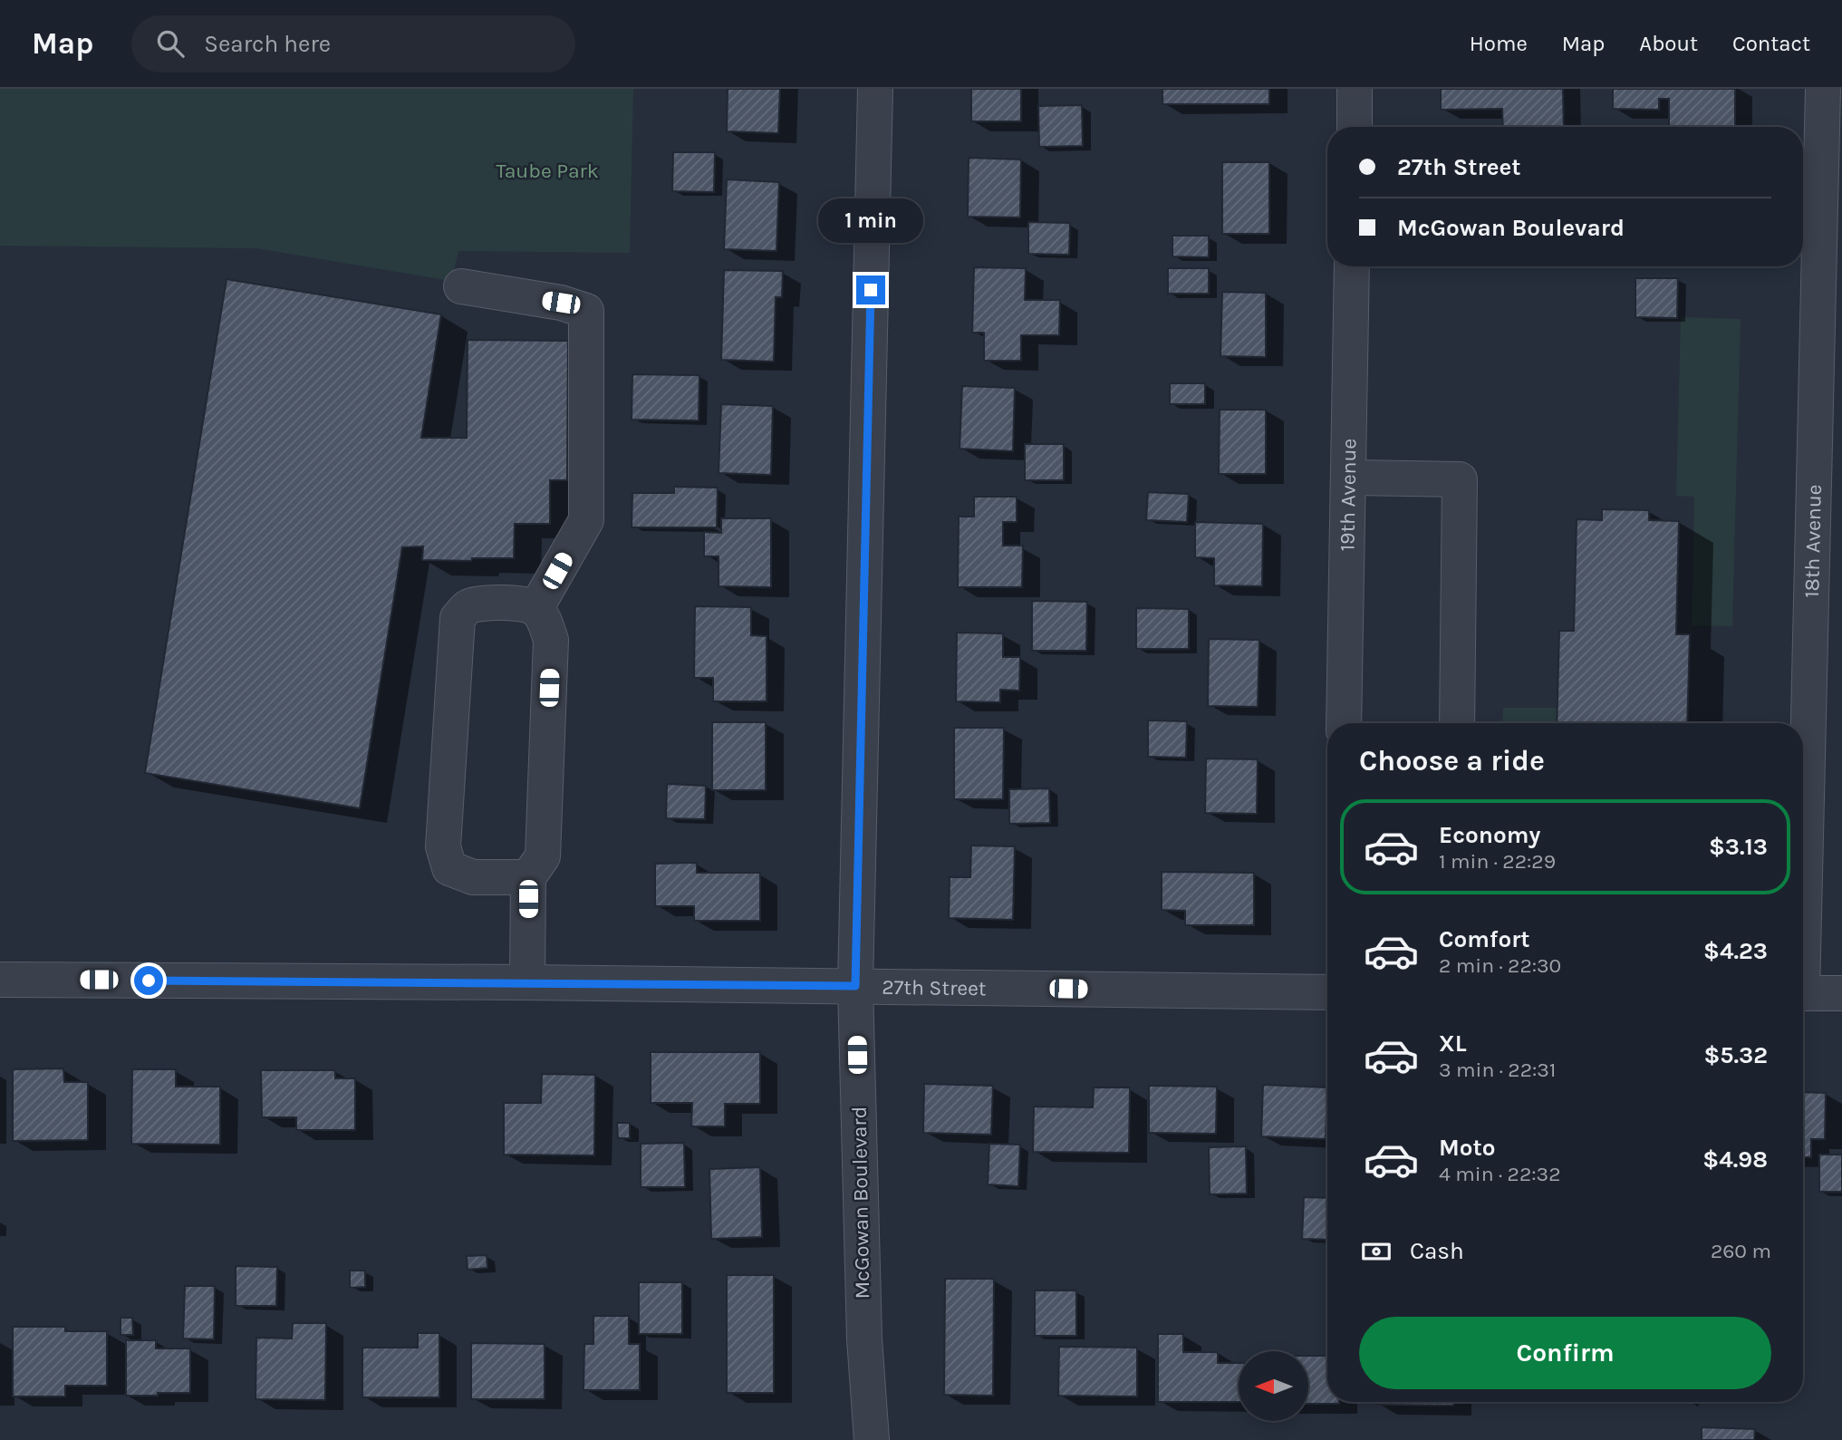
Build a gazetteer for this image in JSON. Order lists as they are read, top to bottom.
{
  "streets": {
    "street": [
      "19th Avenue",
      "18th Avenue",
      "27th Street",
      "McGowan Boulevard"
    ]
  },
  "crossings": [
    ["27th Street", "McGowan Boulevard"]
  ],
  "parks": ["Taube Park"],
  "north": "left",
  "page": {
    "header": "Map",
    "search": "Search here",
    "nav": [
      "Home",
      "Map",
      "About",
      "Contact"
    ],
    "banner": ["27th Street", "McGowan Boulevard"],
    "bubble": "1 min",
    "heading": "Choose a ride",
    "list": [
      {
        "name": "Economy",
        "note": "1 min · 22:29",
        "value": "$3.13"
      },
      {
        "name": "Comfort",
        "note": "2 min · 22:30",
        "value": "$4.23"
      },
      {
        "name": "XL",
        "note": "3 min · 22:31",
        "value": "$5.32"
      },
      {
        "name": "Moto",
        "note": "4 min · 22:32",
        "value": "$4.98"
      }
    ],
    "pay": ["Cash", "260 m"],
    "buttons": "Confirm"
  }
}
